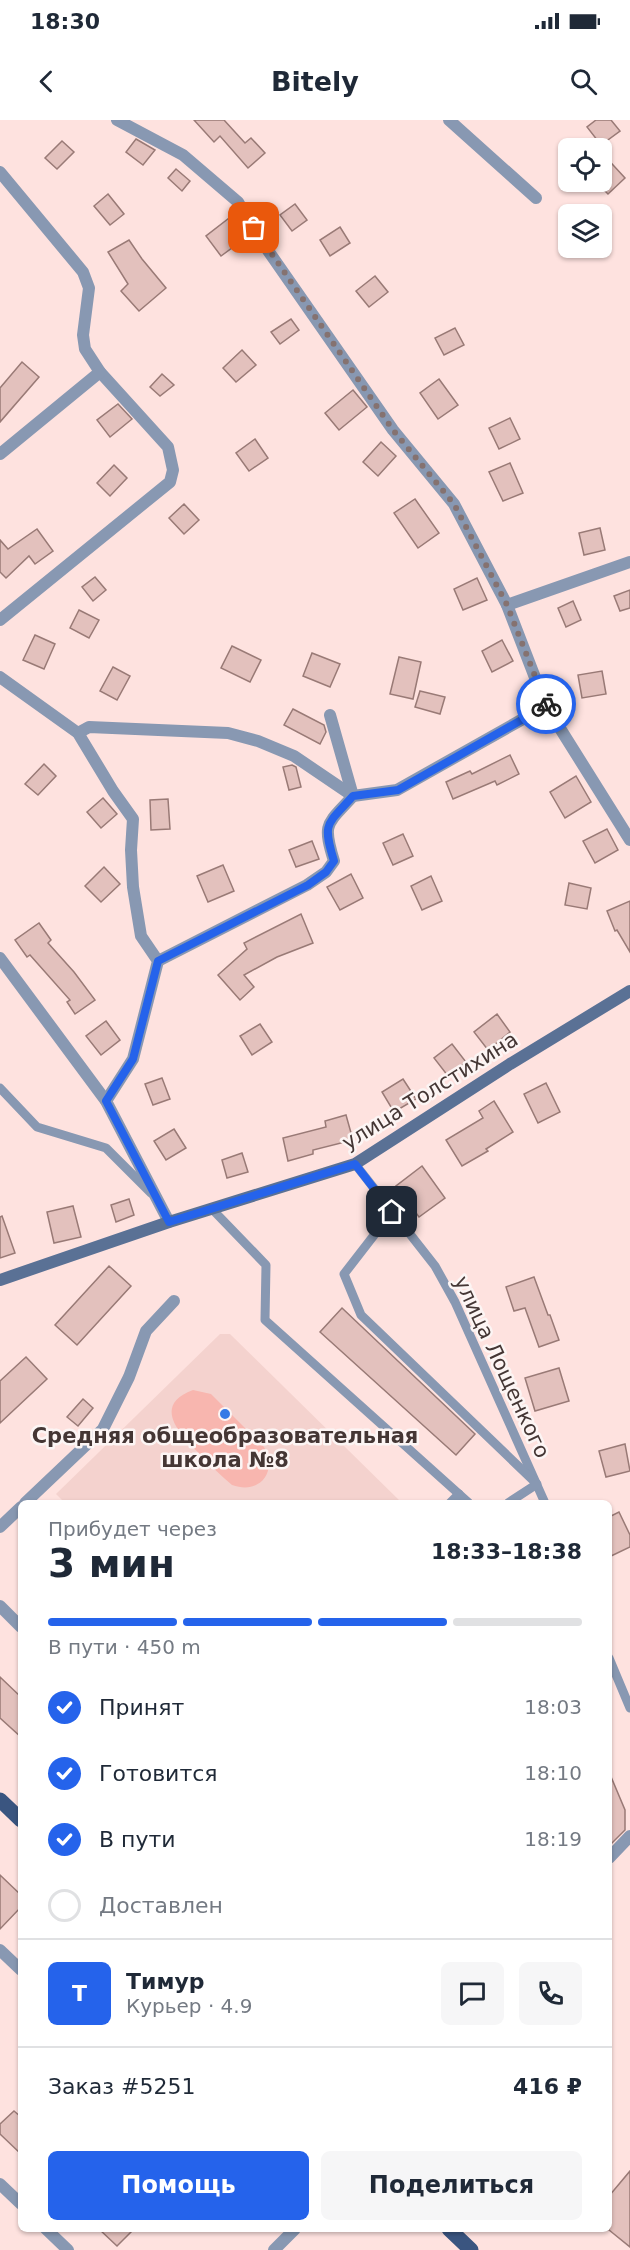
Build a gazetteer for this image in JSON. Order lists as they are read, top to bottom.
{
  "streets": {
    "street": ["улица Толстихина"],
    "lane": ["улица Лощенкого"]
  },
  "crossings": [
    ["улица Толстихина", "улица Лощенкого"]
  ],
  "places": ["Средняя общеобразовательная школа №8"],
  "page": {
    "status": "18:30",
    "header": "Bitely",
    "heading": ["3 мин", "Прибудет через", "18:33–18:38"],
    "panel": [
      "Тимур",
      "Курьер · 4.9",
      "Заказ #5251",
      "416 ₽"
    ],
    "bar": "В пути · 450 m",
    "list": [
      ["Принят", "18:03"],
      ["Готовится", "18:10"],
      ["В пути", "18:19"],
      "Доставлен"
    ],
    "round": "Т",
    "buttons": ["Помощь", "Поделиться"]
  }
}
